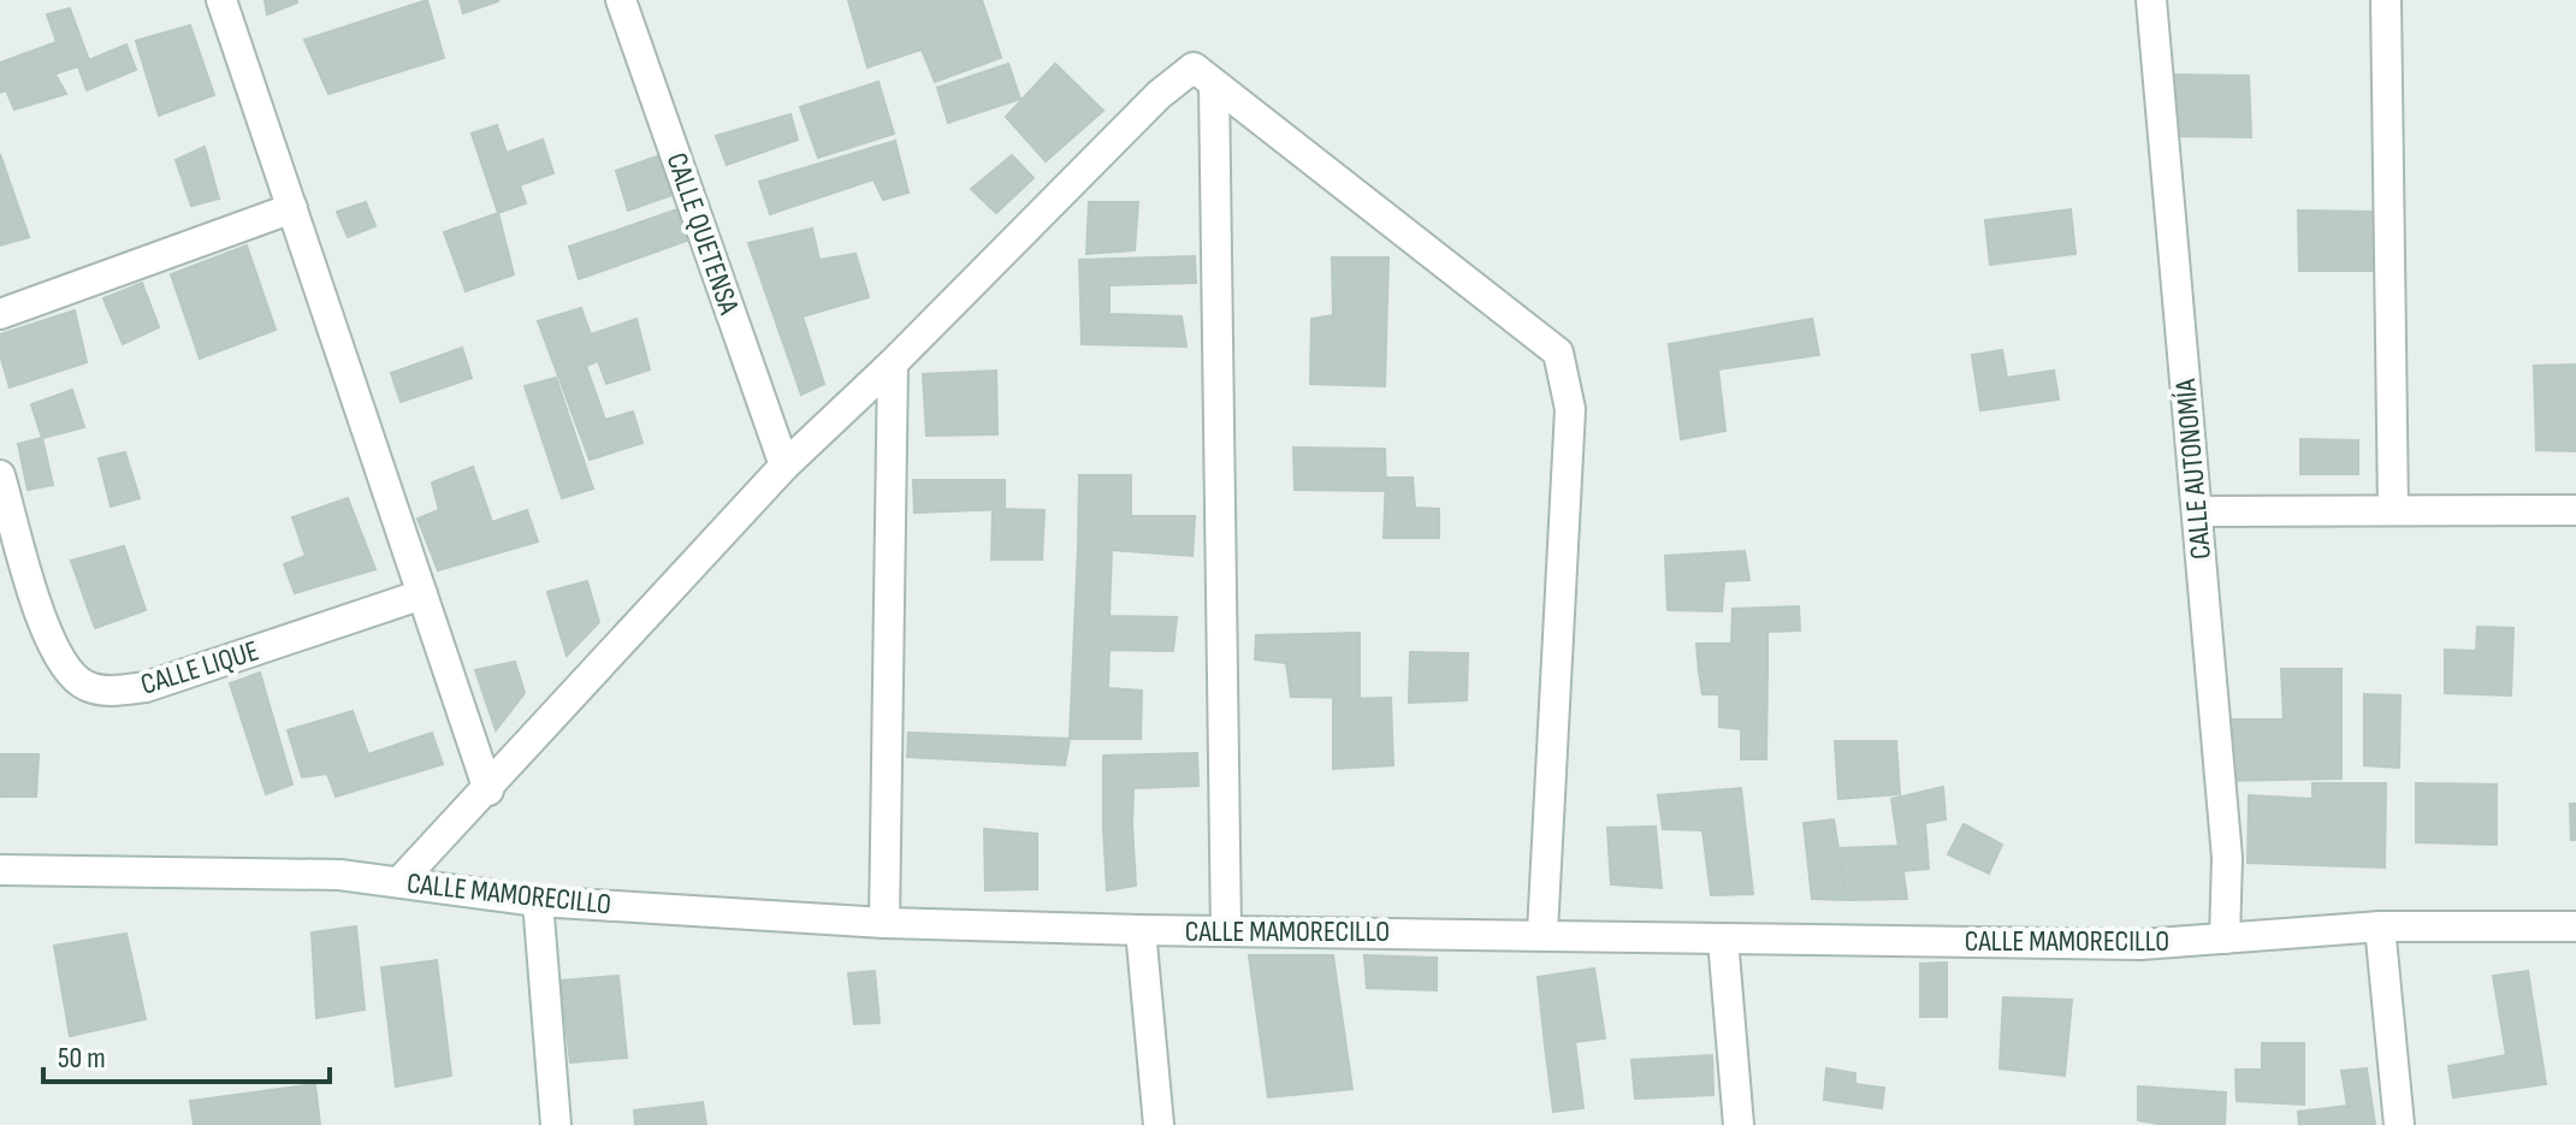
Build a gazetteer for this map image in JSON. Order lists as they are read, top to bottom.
{
  "streets": {
    "street": [
      "CALLE QUETENSA",
      "CALLE AUTONOMÍA",
      "CALLE LIQUE",
      "CALLE MAMORECILLO"
    ]
  },
  "crossings": [
    ["CALLE AUTONOMÍA", "CALLE MAMORECILLO"]
  ],
  "scale_bar": "50 m"
}
